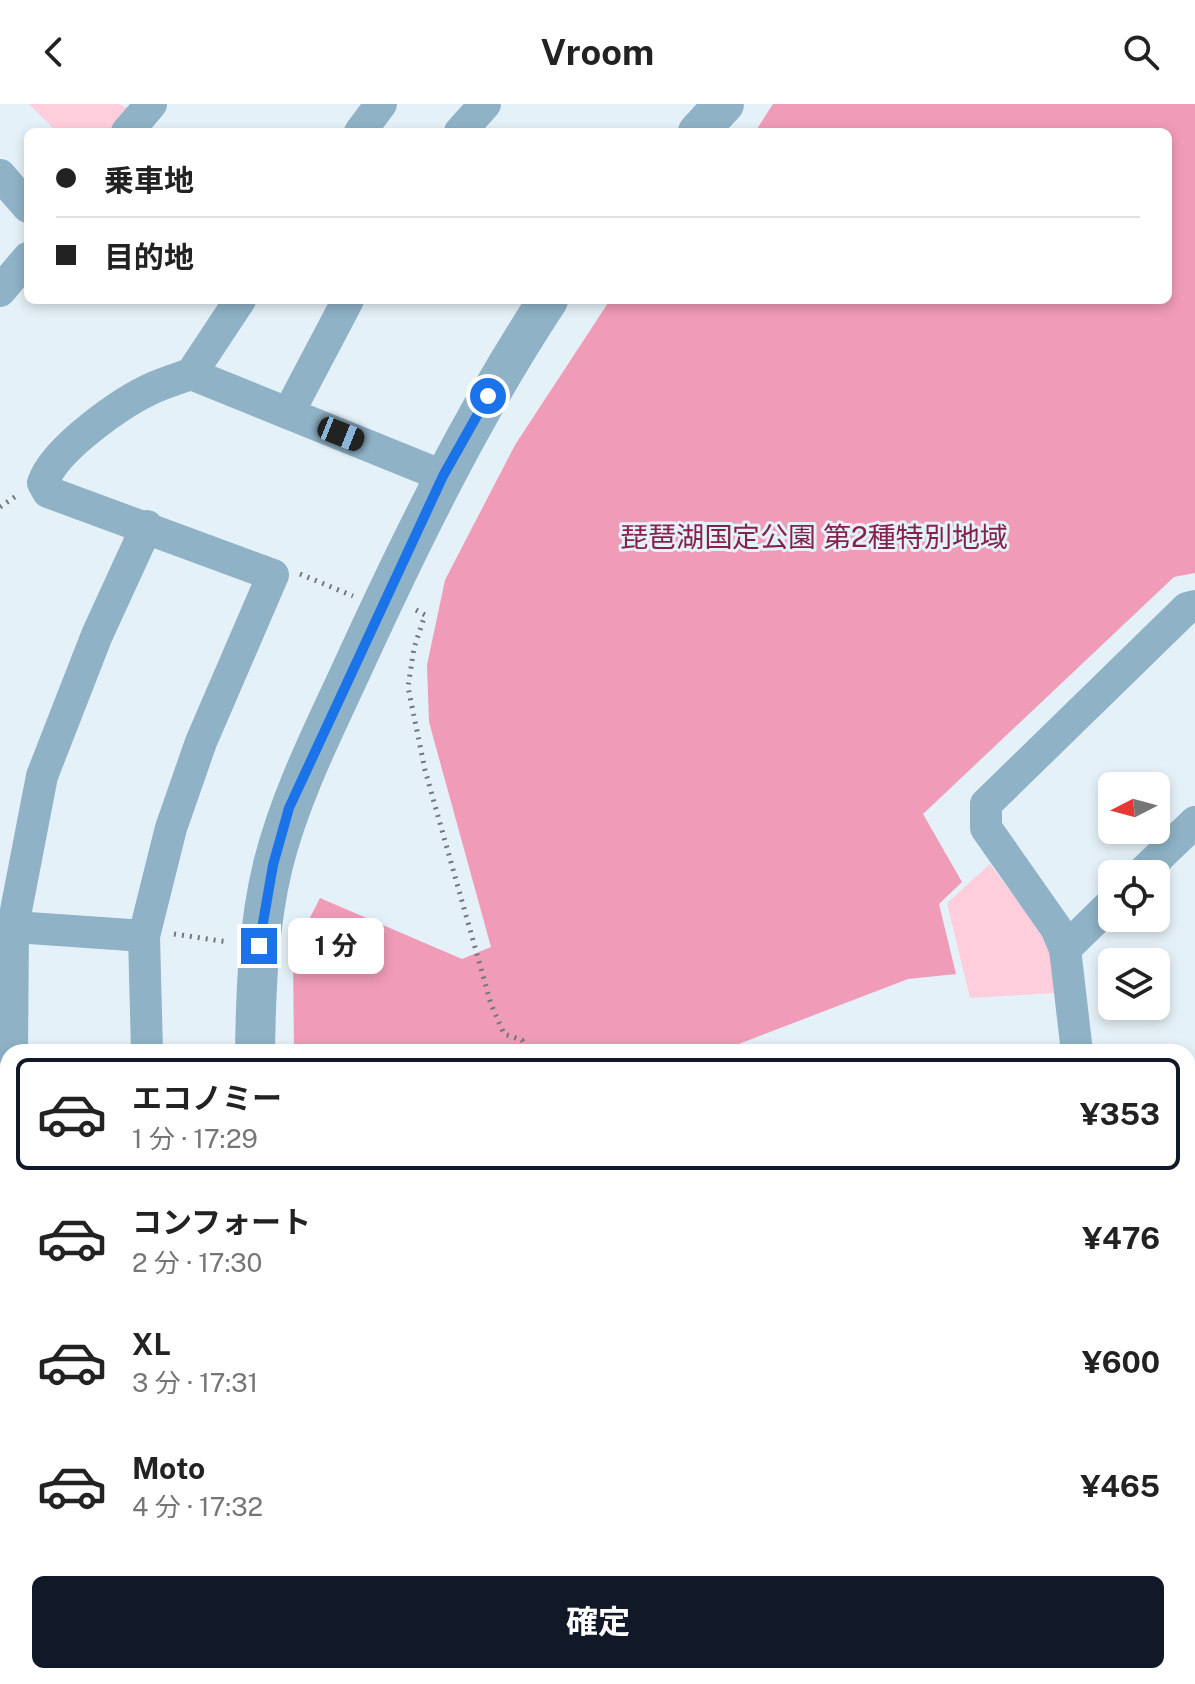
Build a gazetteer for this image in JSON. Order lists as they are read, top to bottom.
{
  "parks": ["琵琶湖国定公園 第2種特別地域"],
  "north": "left",
  "page": {
    "header": "Vroom",
    "banner": ["乗車地", "目的地"],
    "bubble": "1 分",
    "list": [
      {
        "name": "エコノミー",
        "note": "1 分 · 17:29",
        "value": "¥353"
      },
      {
        "name": "コンフォート",
        "note": "2 分 · 17:30",
        "value": "¥476"
      },
      {
        "name": "XL",
        "note": "3 分 · 17:31",
        "value": "¥600"
      },
      {
        "name": "Moto",
        "note": "4 分 · 17:32",
        "value": "¥465"
      }
    ],
    "buttons": "確定"
  }
}
